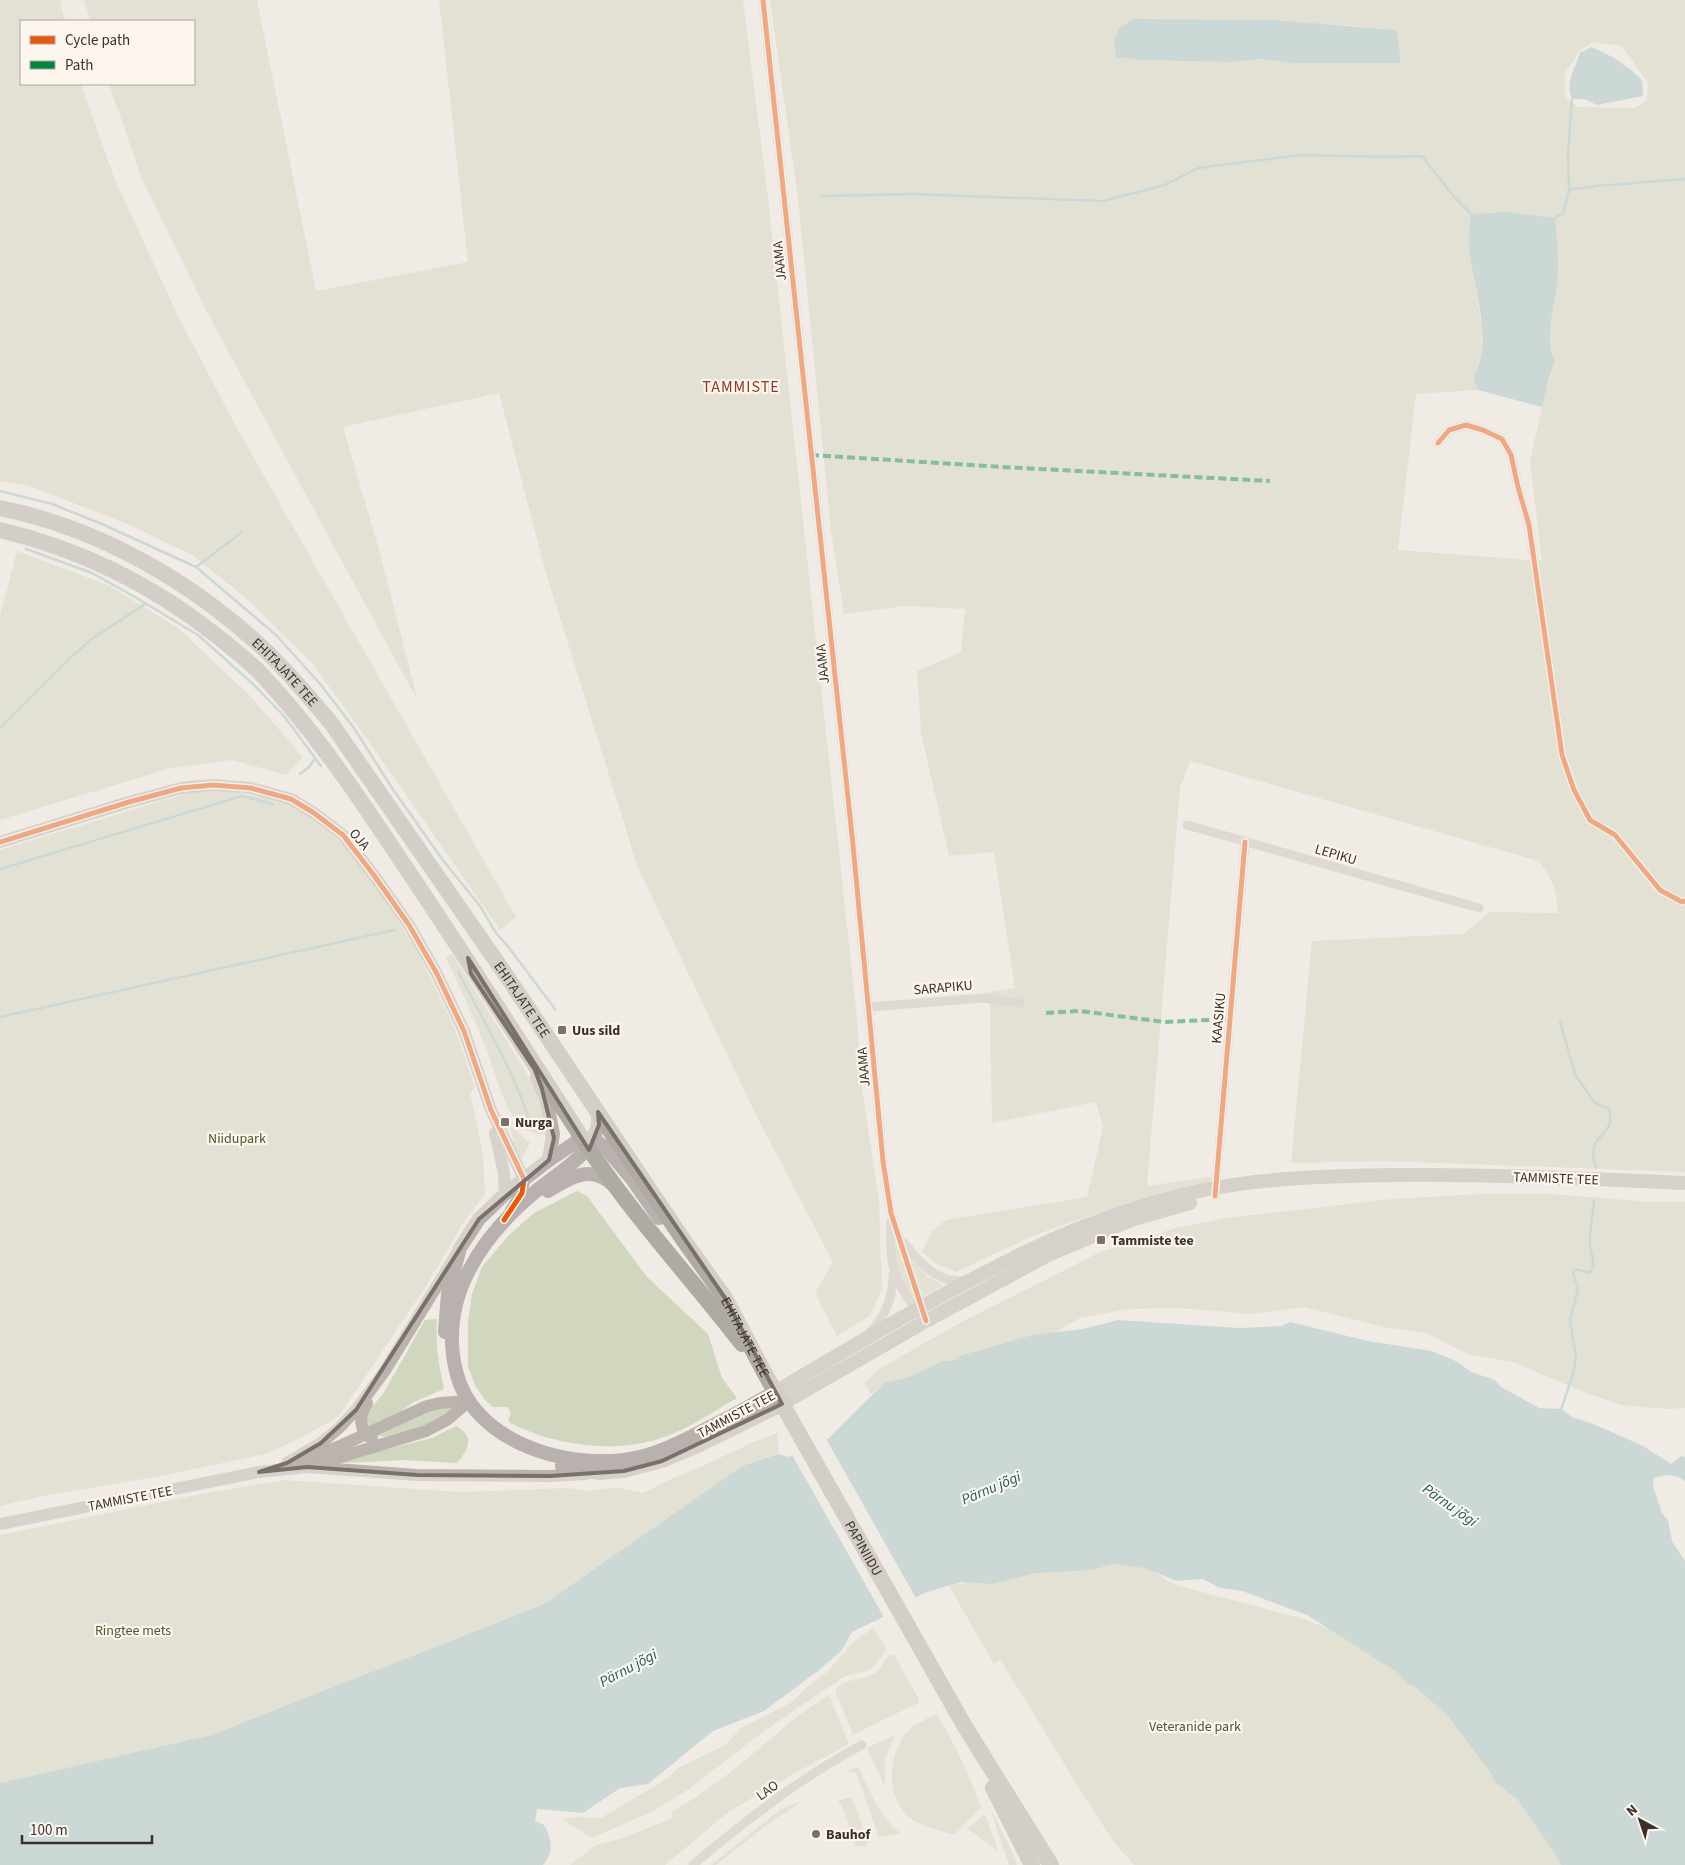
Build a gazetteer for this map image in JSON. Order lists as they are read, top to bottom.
{
  "streets": {
    "highway": ["EHITAJATE TEE", "PAPINIIDU"],
    "main road": ["OJA", "TAMMISTE TEE"],
    "street": [
      "JAAMA",
      "LEPIKU",
      "SARAPIKU",
      "KAASIKU",
      "LAO"
    ]
  },
  "crossings": [
    ["JAAMA", "SARAPIKU"],
    ["JAAMA", "TAMMISTE TEE"],
    ["EHITAJATE TEE", "PAPINIIDU"],
    ["LEPIKU", "KAASIKU"],
    ["KAASIKU", "TAMMISTE TEE"]
  ],
  "districts": ["TAMMISTE"],
  "water": ["Pärnu jõgi"],
  "parks": ["Niidupark", "Ringtee mets", "Veteranide park"],
  "places": {
    "transit": ["Uus sild", "Nurga", "Tammiste tee"],
    "other": ["Bauhof"]
  },
  "legend": ["Cycle path", "Path"],
  "scale_bar": "100 m",
  "north": "top left"
}
